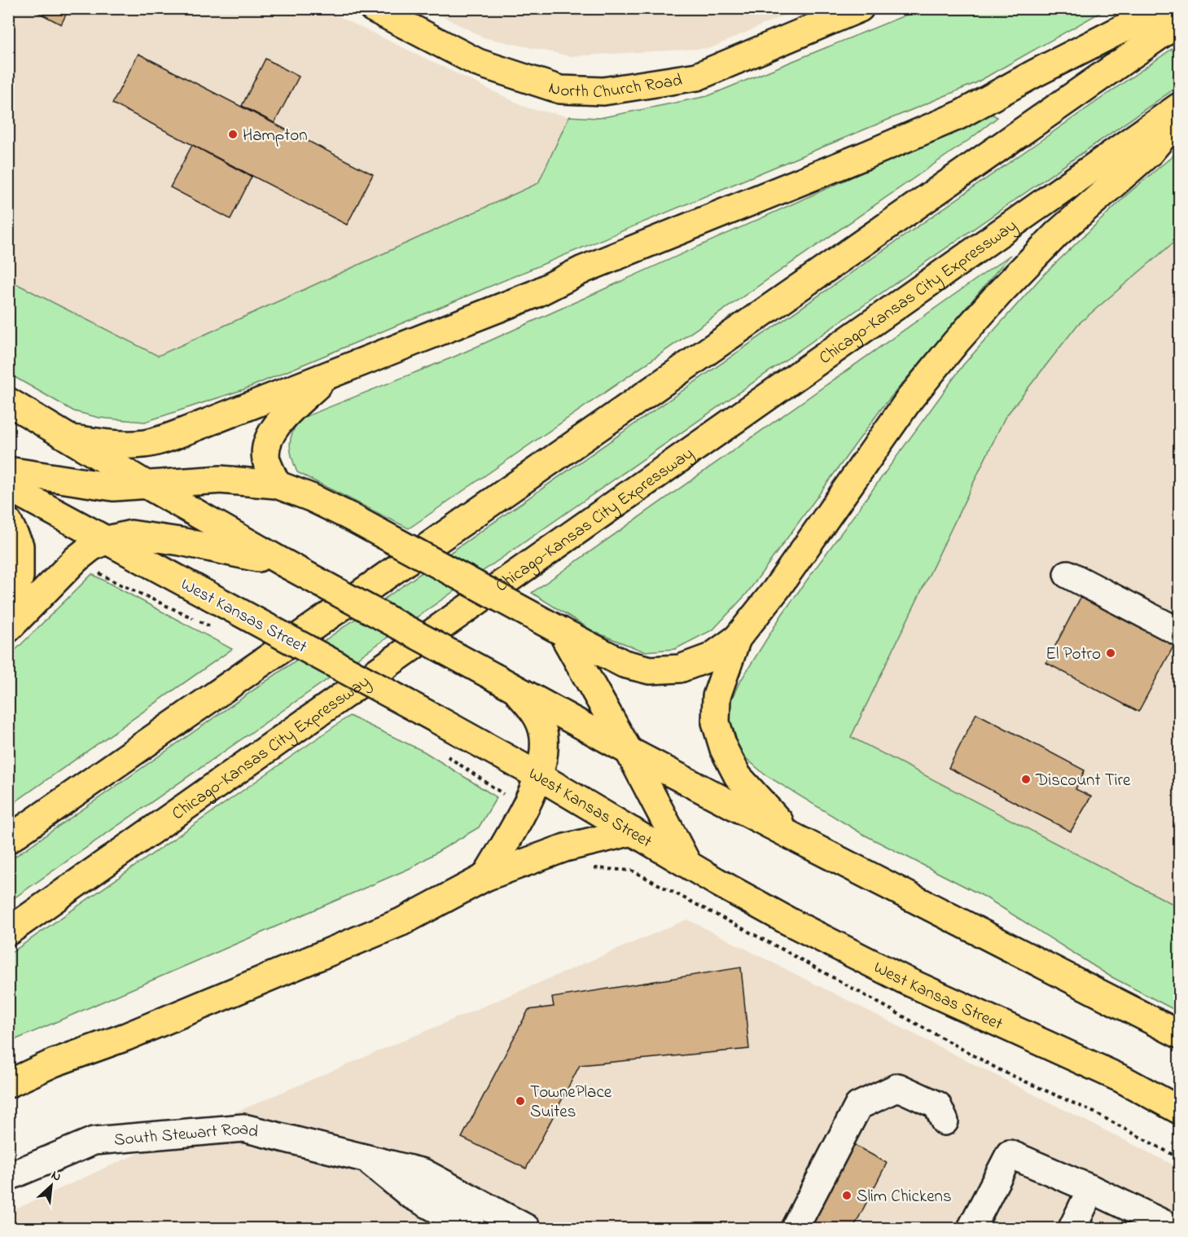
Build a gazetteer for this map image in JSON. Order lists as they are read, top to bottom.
{
  "streets": {
    "main road": ["North Church Road", "Chicago-Kansas City Expressway", "West Kansas Street"],
    "street": ["South Stewart Road"]
  },
  "places": [
    "Hampton",
    "El Potro",
    "Discount Tire",
    "TownePlace Suites",
    "Slim Chickens"
  ],
  "north": "top right"
}
